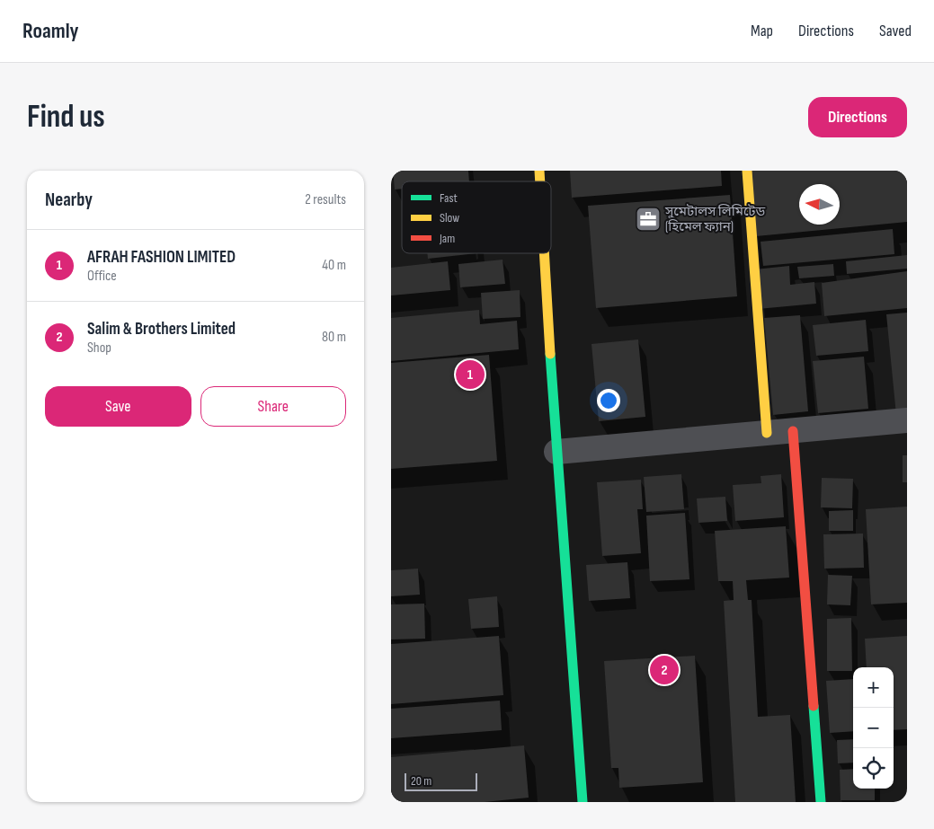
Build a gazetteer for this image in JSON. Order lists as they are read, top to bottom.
{
  "places": {
    "office": ["সুমেটালস লিমিটেড (হিমেল ফ্যান)"]
  },
  "legend": ["Fast", "Slow", "Jam"],
  "scale_bar": "20 m",
  "north": "left",
  "page": {
    "header": "Roamly",
    "nav": ["Map", "Directions", "Saved"],
    "buttons": [
      "Directions",
      ["Save", "Share"]
    ],
    "title": "Find us",
    "heading": ["Nearby", "2 results"],
    "list": [
      {
        "mark": "1",
        "name": "AFRAH FASHION LIMITED",
        "note": "Office",
        "value": "40 m"
      },
      {
        "mark": "2",
        "name": "Salim & Brothers Limited",
        "note": "Shop",
        "value": "80 m"
      }
    ],
    "pins": ["1", "2"],
    "map_buttons": ["+", "−"],
    "scale": "20 m"
  }
}
